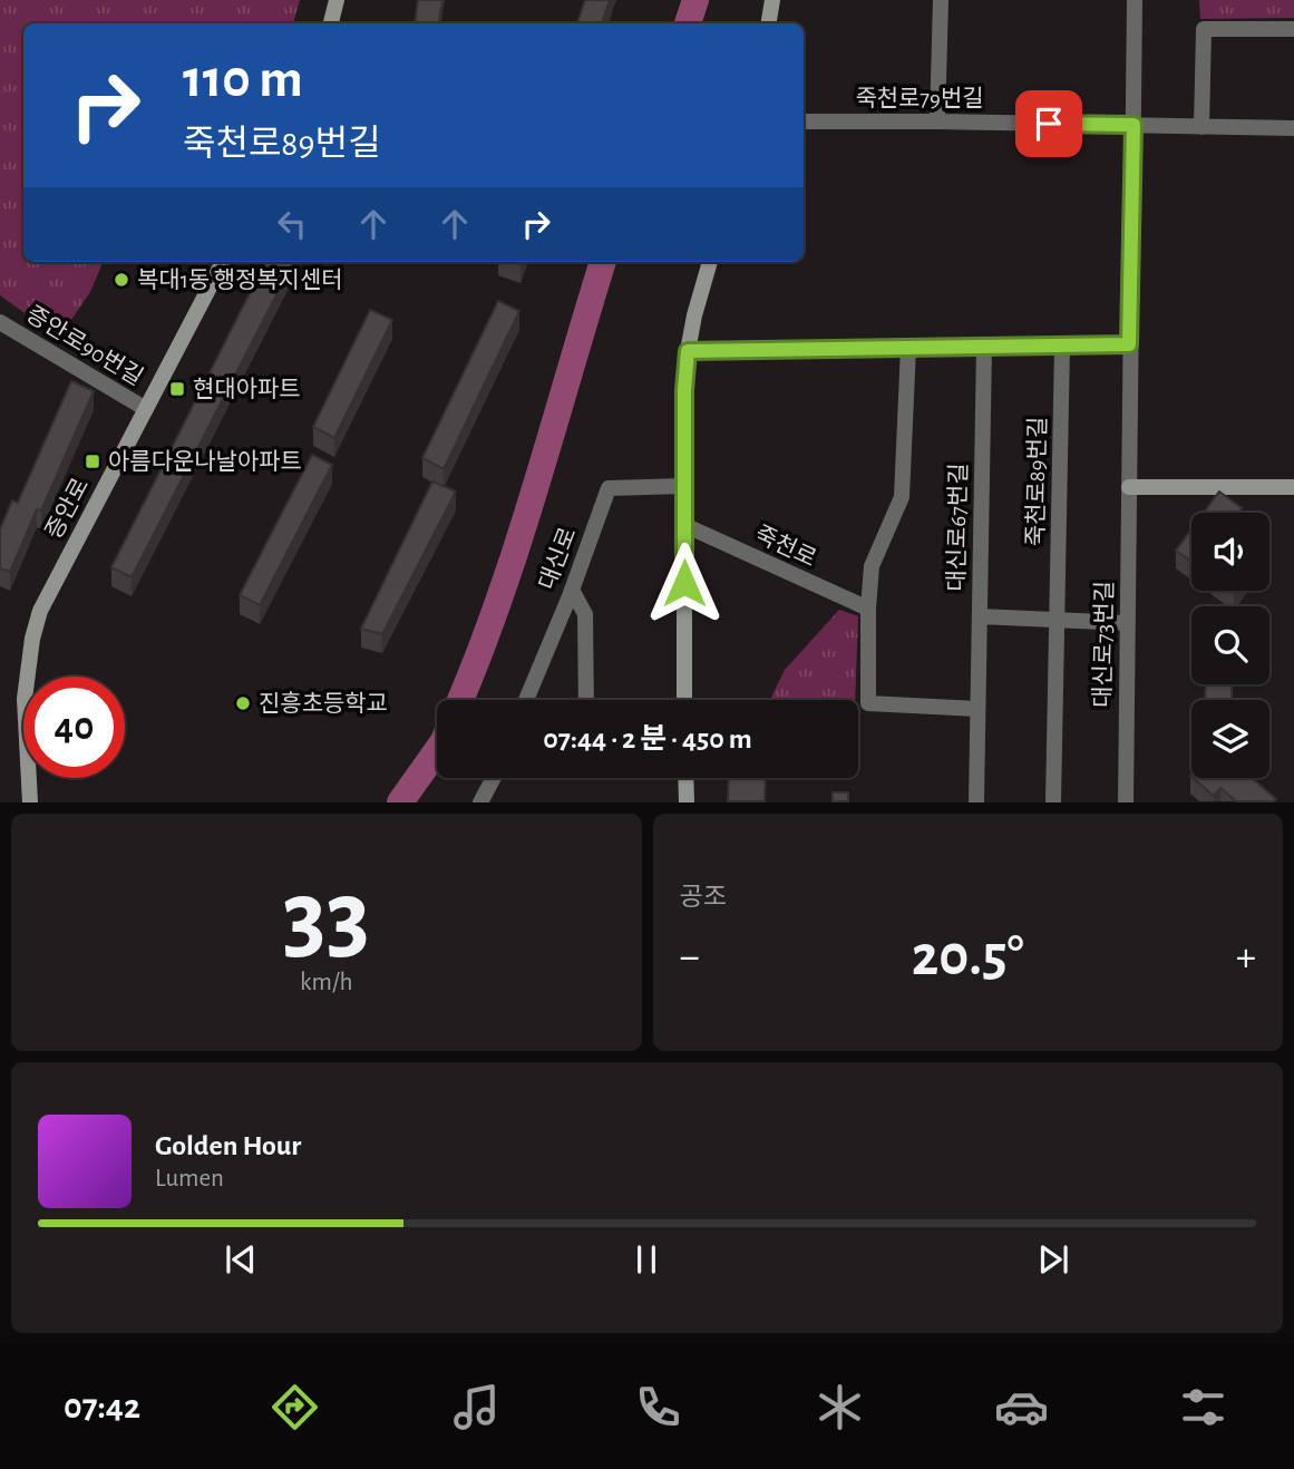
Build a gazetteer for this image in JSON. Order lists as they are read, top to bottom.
{
  "streets": {
    "street": [
      "죽천로79번길",
      "증안로90번길",
      "죽천로89번길",
      "증안로",
      "대신로67번길",
      "죽천로",
      "대신로",
      "대신로73번길"
    ]
  },
  "crossings": [
    ["죽천로79번길", "대신로73번길"],
    ["증안로90번길", "증안로"]
  ],
  "places": {
    "other": ["복대1동 행정복지센터", "진흥초등학교"],
    "transit": ["현대아파트", "아름다운나날아파트"]
  },
  "page": {
    "turn": ["110 m", "죽천로89번길"],
    "limit": "40",
    "trip": "07:44 · 2 분 · 450 m",
    "tile": [
      ["33", "km/h"],
      "공조"
    ],
    "heat": ["−", "20.5°", "+"],
    "song": ["Golden Hour", "Lumen"],
    "tabs": "07:42"
  }
}
